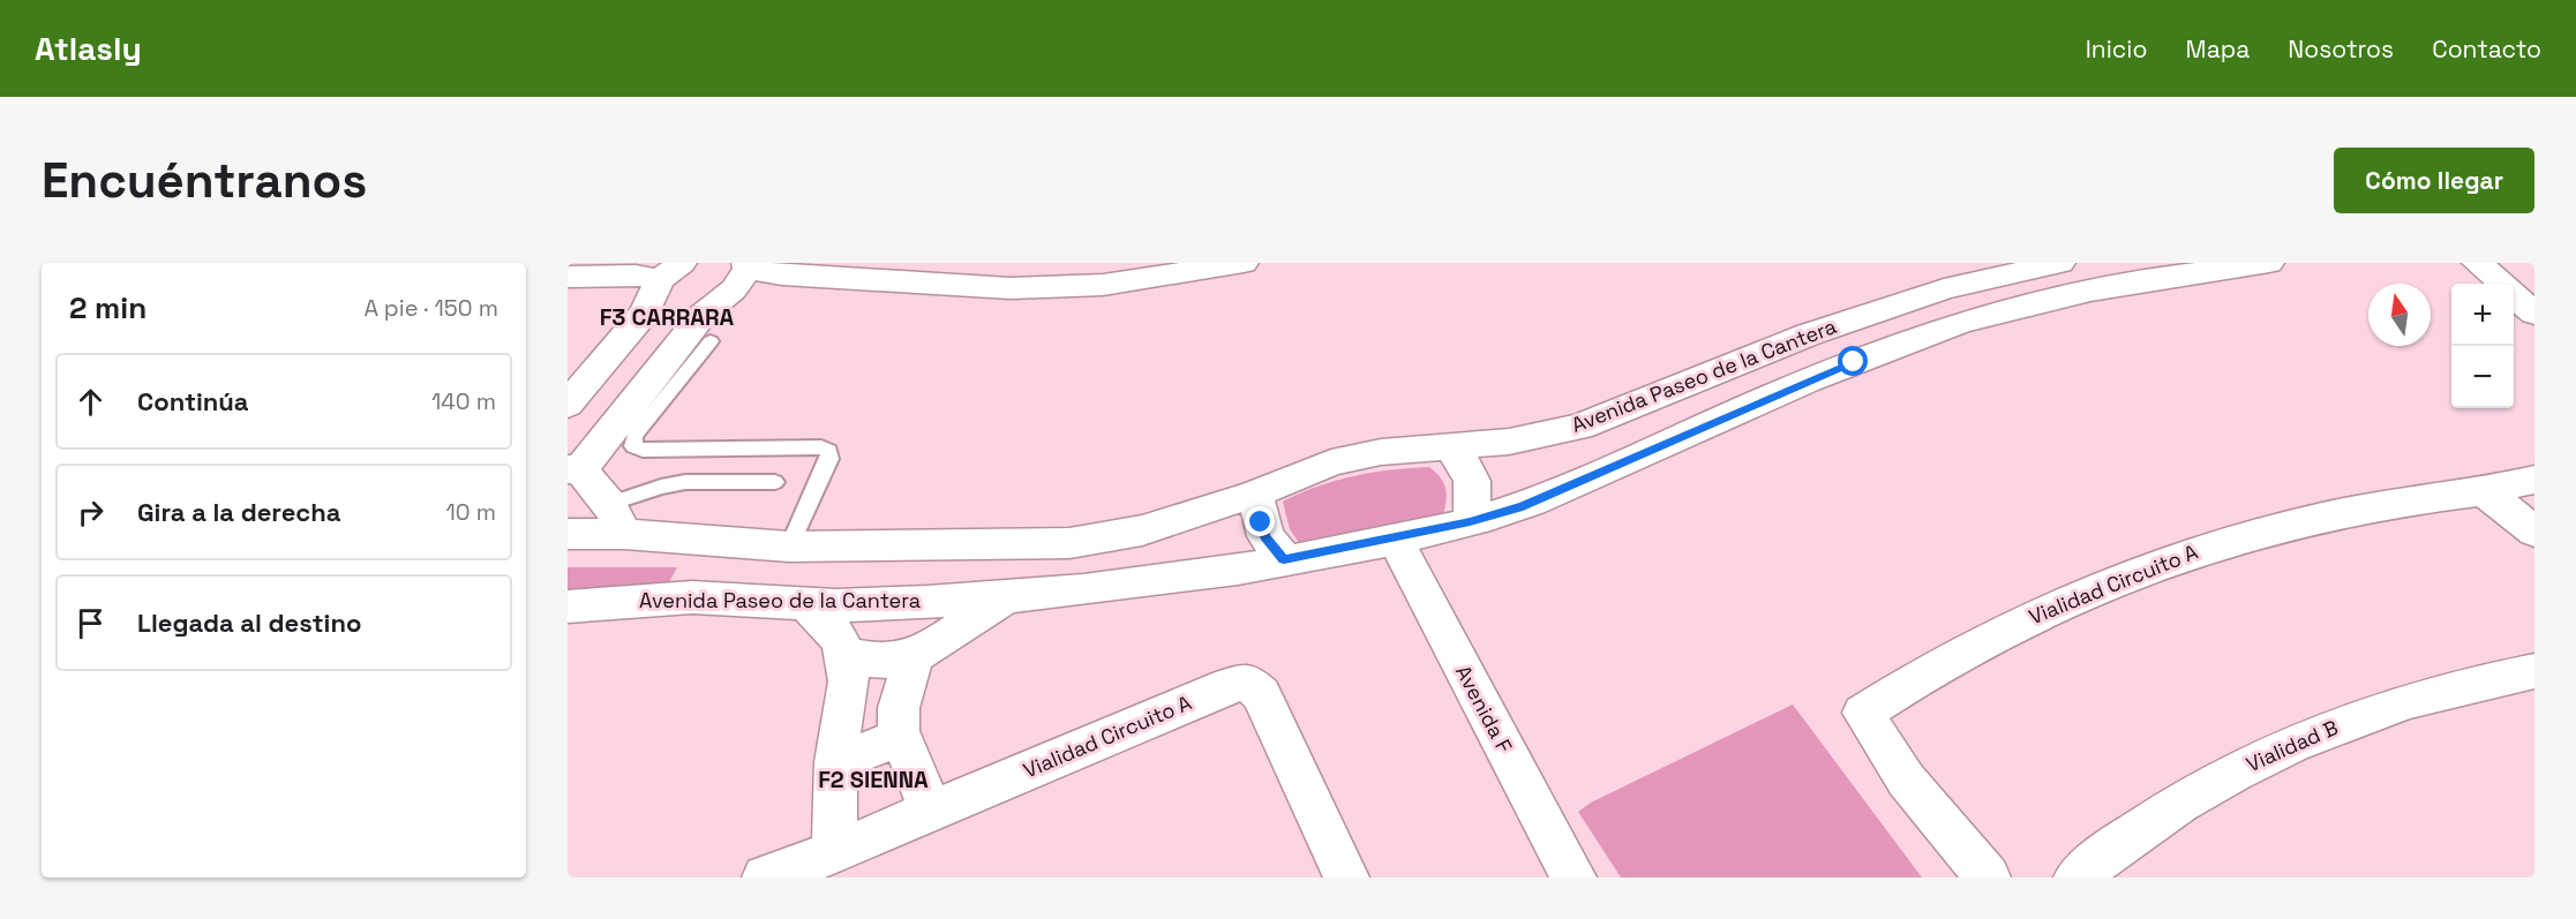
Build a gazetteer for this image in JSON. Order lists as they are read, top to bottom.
{
  "streets": {
    "street": [
      "Avenida Paseo de la Cantera",
      "Vialidad Circuito A",
      "Avenida F",
      "Vialidad B"
    ]
  },
  "crossings": [
    ["Avenida Paseo de la Cantera", "Avenida F"]
  ],
  "districts": ["F3 CARRARA", "F2 SIENNA"],
  "north": "top",
  "page": {
    "header": "Atlasly",
    "nav": [
      "Inicio",
      "Mapa",
      "Nosotros",
      "Contacto"
    ],
    "buttons": "Cómo llegar",
    "title": "Encuéntranos",
    "heading": ["2 min", "A pie · 150 m"],
    "map_buttons": ["+", "−"],
    "list": [
      ["Continúa", "140 m"],
      ["Gira a la derecha", "10 m"],
      "Llegada al destino"
    ]
  }
}
